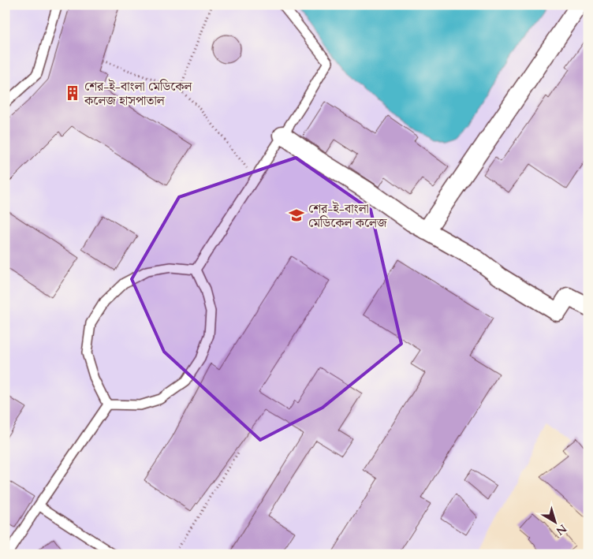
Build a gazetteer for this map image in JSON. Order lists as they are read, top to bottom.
{
  "places": {
    "building": ["শের-ই-বাংলা মেডিকেল কলেজ হাসপাতাল"],
    "school or university": ["শের-ই-বাংলা মেডিকেল কলেজ"]
  },
  "north": "bottom right"
}
